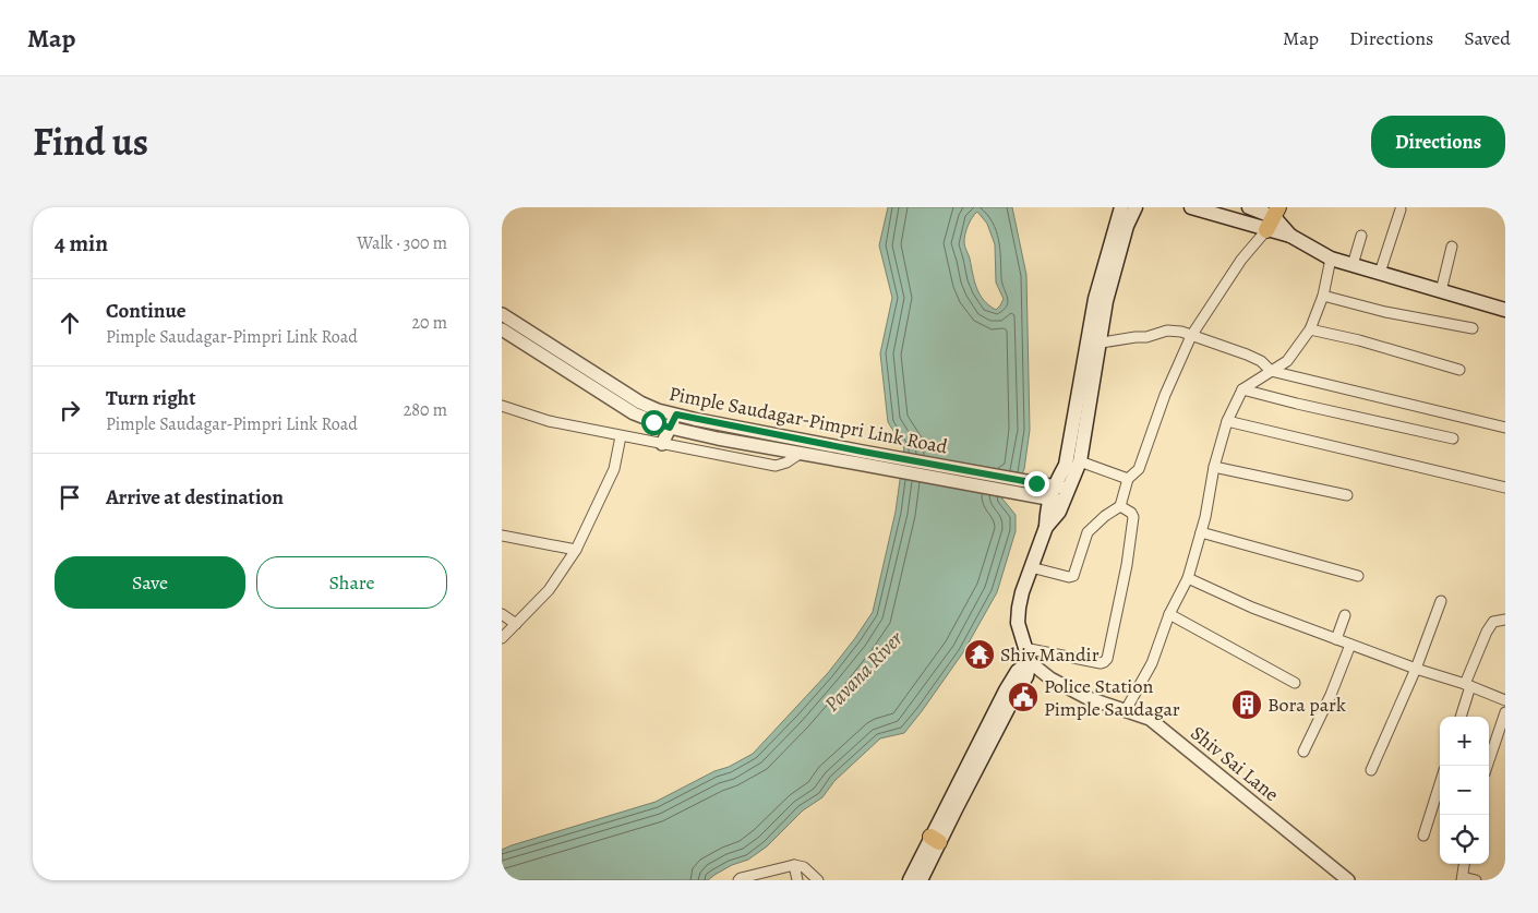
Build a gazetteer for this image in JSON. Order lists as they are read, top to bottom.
{
  "streets": {
    "street": ["Pimple Saudagar-Pimpri Link Road", "Shiv Sai Lane"]
  },
  "water": ["Pavana River"],
  "places": {
    "temple": ["Shiv Mandir"],
    "public building": ["Police Station Pimple Saudagar"],
    "building": ["Bora park"]
  },
  "page": {
    "header": "Map",
    "nav": ["Map", "Directions", "Saved"],
    "title": "Find us",
    "buttons": [
      "Directions",
      ["Save", "Share"]
    ],
    "heading": ["4 min", "Walk · 300 m"],
    "list": [
      ["Continue", "Pimple Saudagar-Pimpri Link Road", "20 m"],
      ["Turn right", "Pimple Saudagar-Pimpri Link Road", "280 m"],
      "Arrive at destination"
    ],
    "map_buttons": ["+", "−"]
  }
}
